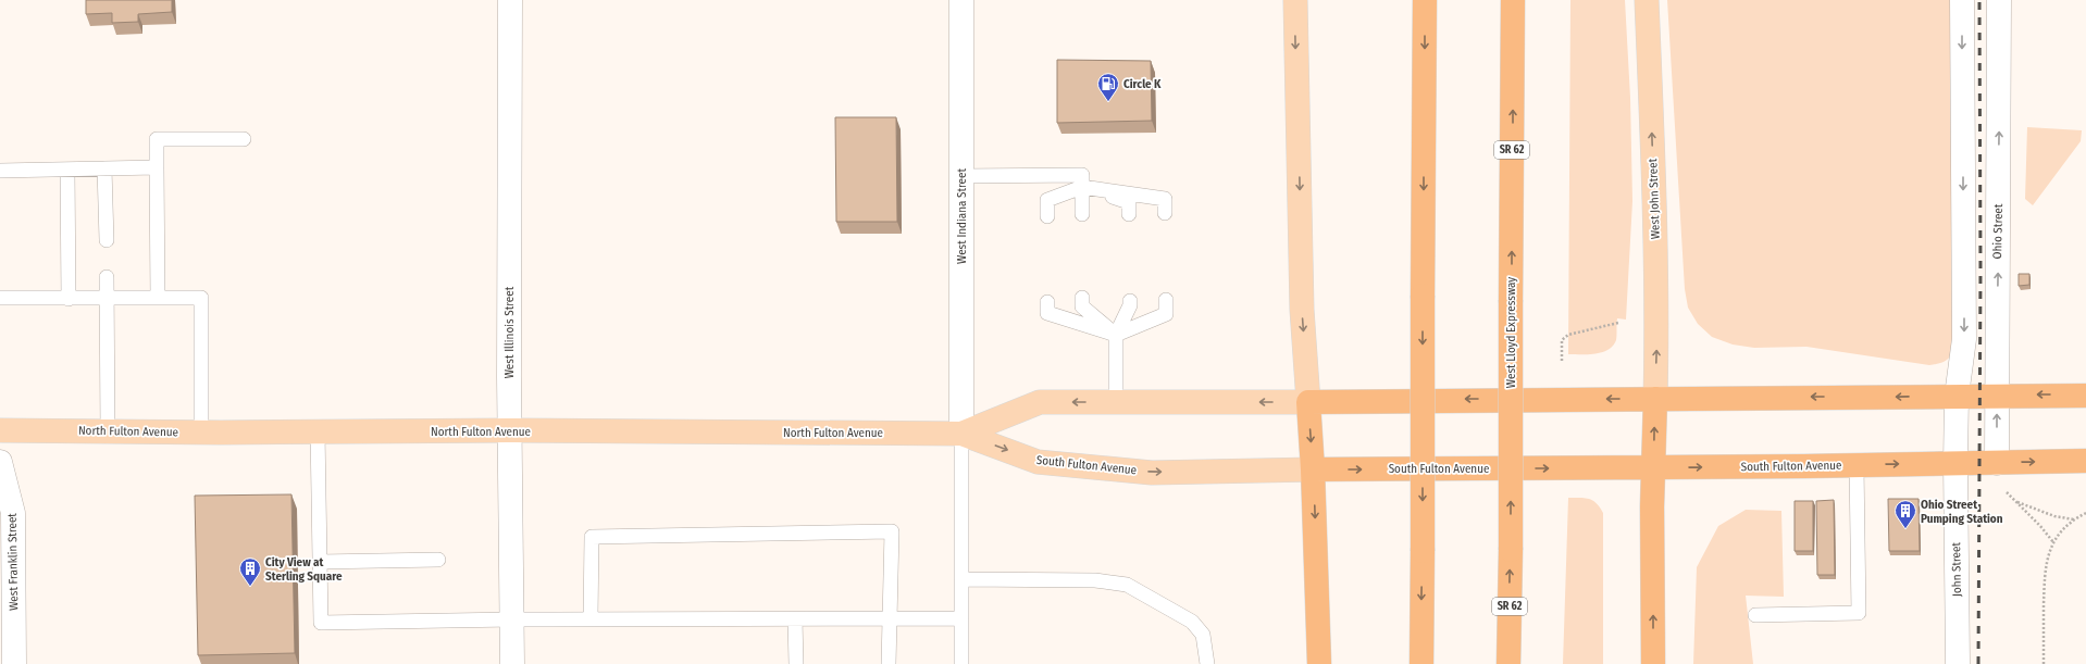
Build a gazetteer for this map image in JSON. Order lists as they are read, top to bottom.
{
  "streets": {
    "highway": ["SR 62", "West Lloyd Expressway", "South Fulton Avenue"],
    "main road": ["West John Street", "North Fulton Avenue"],
    "street": [
      "West Indiana Street",
      "Ohio Street",
      "West Illinois Street",
      "West Franklin Street",
      "John Street"
    ]
  },
  "crossings": [
    ["West Indiana Street", "North Fulton Avenue"],
    ["West Indiana Street", "South Fulton Avenue"],
    ["Ohio Street", "South Fulton Avenue"],
    ["West Illinois Street", "North Fulton Avenue"],
    ["North Fulton Avenue", "South Fulton Avenue"],
    ["South Fulton Avenue", "John Street"]
  ],
  "one_way": ["West John Street"],
  "places": {
    "fuel station": ["Circle K"],
    "building": ["Ohio Street Pumping Station", "City View at Sterling Square"]
  }
}
